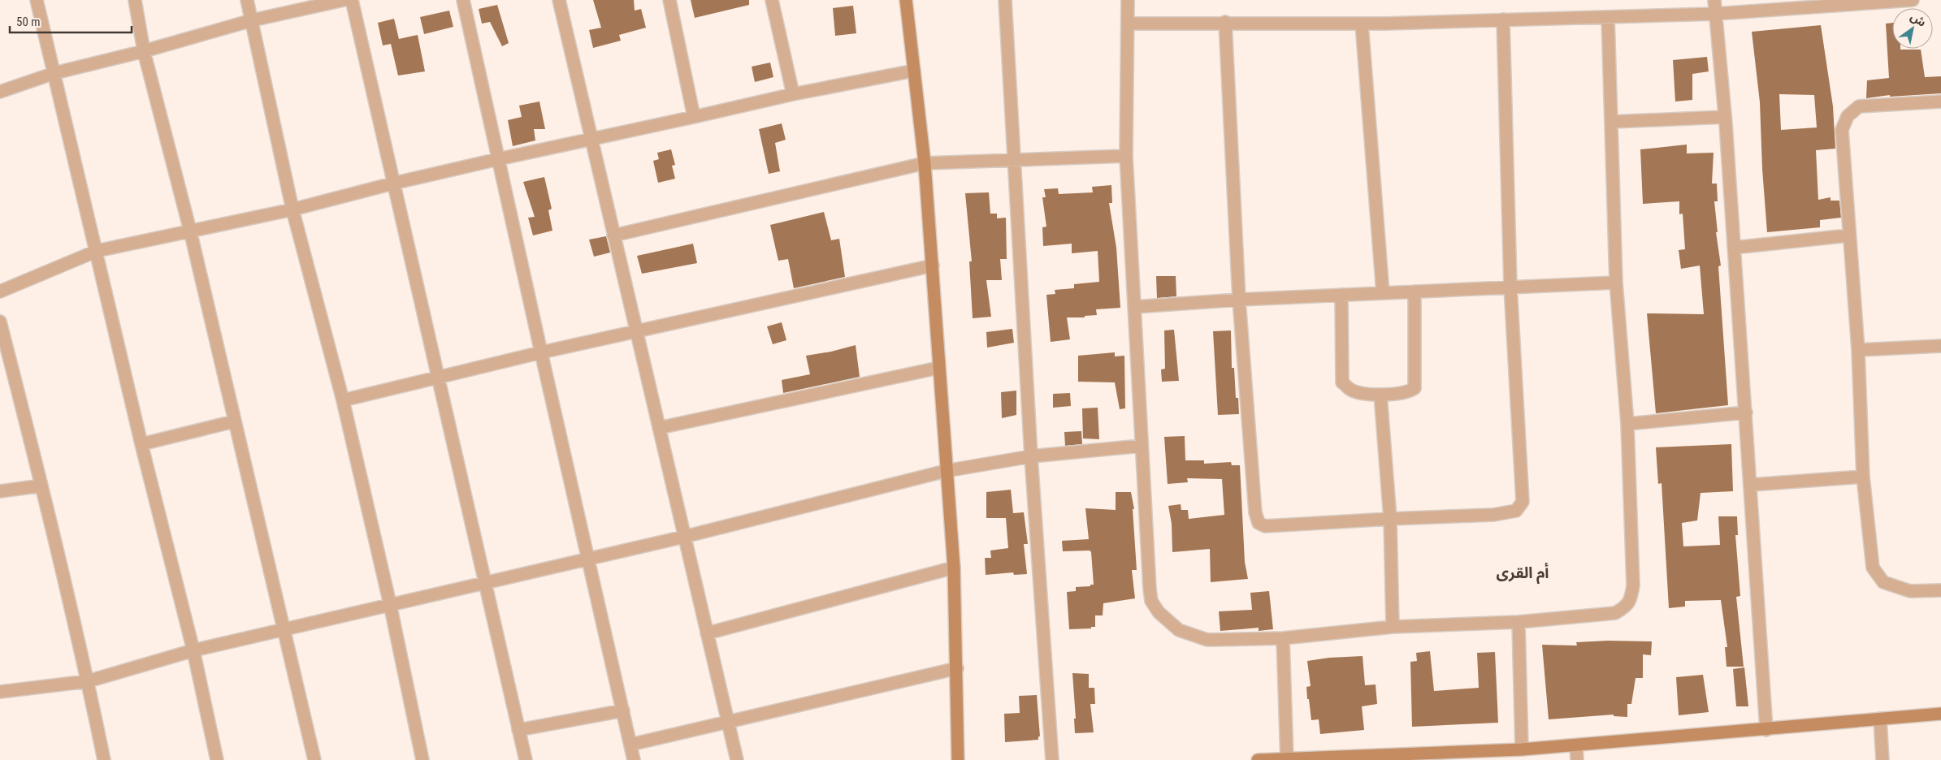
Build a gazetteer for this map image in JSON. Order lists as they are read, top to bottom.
{
  "districts": ["أم القرى"],
  "scale_bar": "50 m",
  "north": "top right"
}
